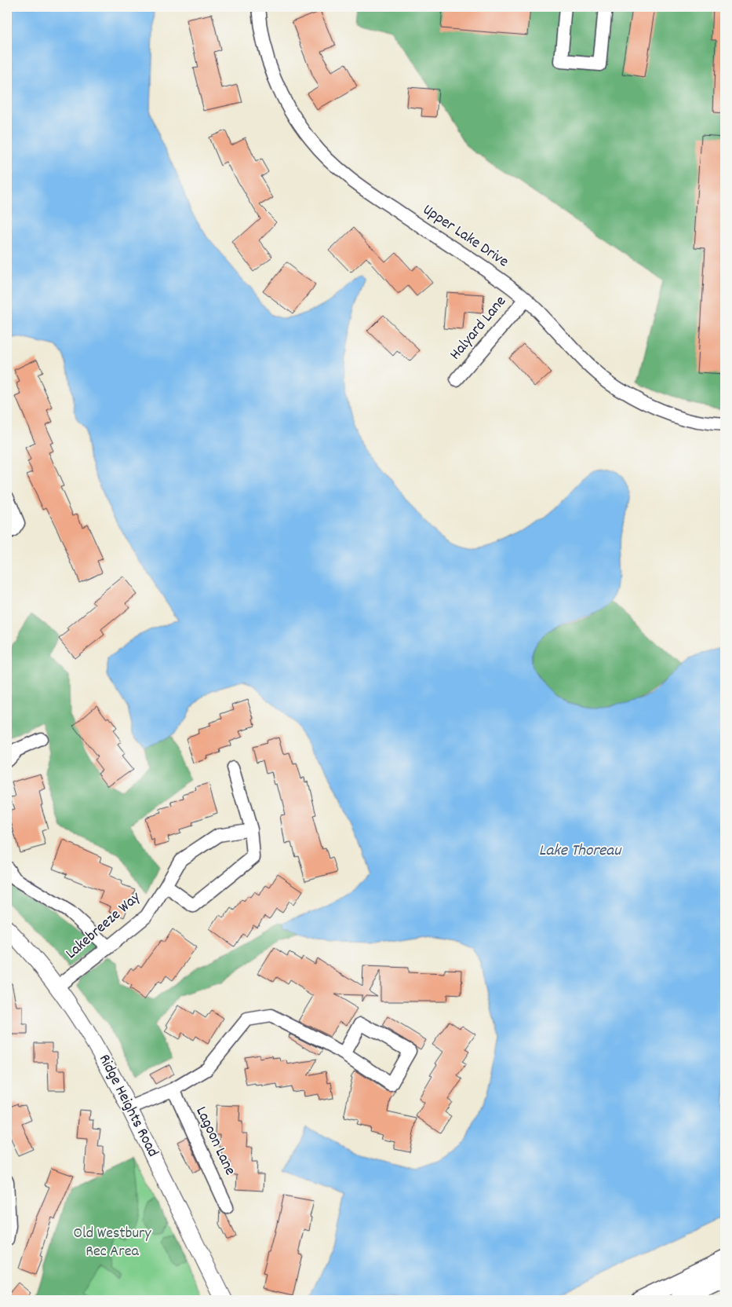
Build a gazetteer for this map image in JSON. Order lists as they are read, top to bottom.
{
  "streets": {
    "street": [
      "Upper Lake Drive",
      "Halyard Lane",
      "Lakebreeze Way",
      "Ridge Heights Road",
      "Lagoon Lane"
    ]
  },
  "crossings": [
    ["Upper Lake Drive", "Halyard Lane"],
    ["Lakebreeze Way", "Ridge Heights Road"]
  ],
  "water": ["Lake Thoreau"],
  "parks": ["Old Westbury Rec Area"]
}
